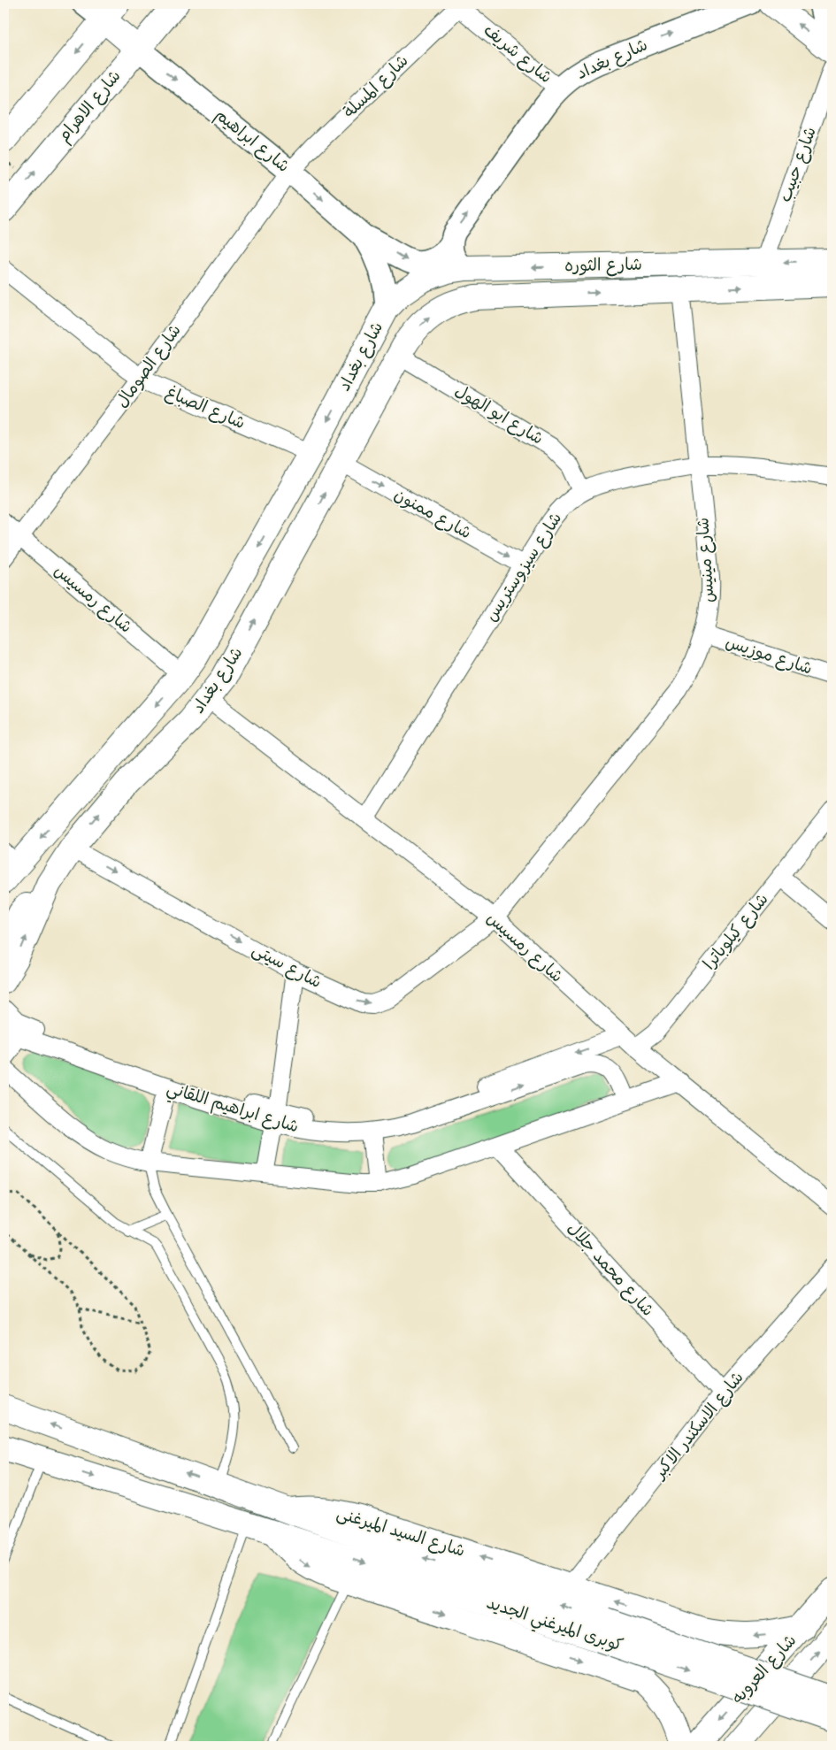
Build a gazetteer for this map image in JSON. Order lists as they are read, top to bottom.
{
  "streets": {
    "main road": [
      "شارع بغداد",
      "شارع الاهرام",
      "شارع الثوره",
      "شارع السيد الميرغنى",
      "كوبرى الميرغني الجديد",
      "شارع العروبه"
    ],
    "street": [
      "شارع شريف",
      "شارع المسلة",
      "شارع ابراهيم",
      "شارع حبيب",
      "شارع الصومال",
      "شارع الصباغ",
      "شارع ابو الهول",
      "شارع ممنون",
      "شارع مينيس",
      "شارع سيزوستريس",
      "شارع رمسيس",
      "شارع موزيس",
      "شارع كيلوباترا",
      "شارع سيتى",
      "شارع ابراهيم اللقاني",
      "شارع محمد جلال",
      "شارع الاسكندر الاكبر"
    ]
  },
  "crossings": [
    ["شارع شريف", "شارع بغداد"],
    ["شارع شريف", "شارع المسلة"],
    ["شارع بغداد", "شارع ابراهيم"],
    ["شارع بغداد", "شارع الثوره"],
    ["شارع بغداد", "شارع الصباغ"],
    ["شارع بغداد", "شارع ابو الهول"],
    ["شارع بغداد", "شارع ممنون"],
    ["شارع بغداد", "شارع رمسيس"],
    ["شارع بغداد", "شارع سيتى"],
    ["شارع المسلة", "شارع ابراهيم"],
    ["شارع المسلة", "شارع الصومال"],
    ["شارع الاهرام", "شارع ابراهيم"],
    ["شارع ابراهيم", "شارع الثوره"],
    ["شارع ابراهيم", "شارع الصومال"],
    ["شارع حبيب", "شارع الثوره"],
    ["شارع الثوره", "شارع ابو الهول"],
    ["شارع الثوره", "شارع مينيس"],
    ["شارع الصومال", "شارع الصباغ"],
    ["شارع الصومال", "شارع رمسيس"],
    ["شارع ابو الهول", "شارع سيزوستريس"],
    ["شارع ممنون", "شارع سيزوستريس"],
    ["شارع مينيس", "شارع سيزوستريس"],
    ["شارع مينيس", "شارع رمسيس"],
    ["شارع مينيس", "شارع موزيس"],
    ["شارع مينيس", "شارع سيتى"],
    ["شارع سيزوستريس", "شارع رمسيس"],
    ["شارع رمسيس", "شارع كيلوباترا"],
    ["شارع رمسيس", "شارع سيتى"],
    ["شارع رمسيس", "شارع ابراهيم اللقاني"],
    ["شارع محمد جلال", "شارع الاسكندر الاكبر"],
    ["شارع الاسكندر الاكبر", "شارع السيد الميرغنى"],
    ["شارع السيد الميرغنى", "كوبرى الميرغني الجديد"],
    ["شارع السيد الميرغنى", "شارع العروبه"]
  ],
  "one_way": ["شارع ابراهيم", "شارع ممنون", "شارع سيتى"]
}
